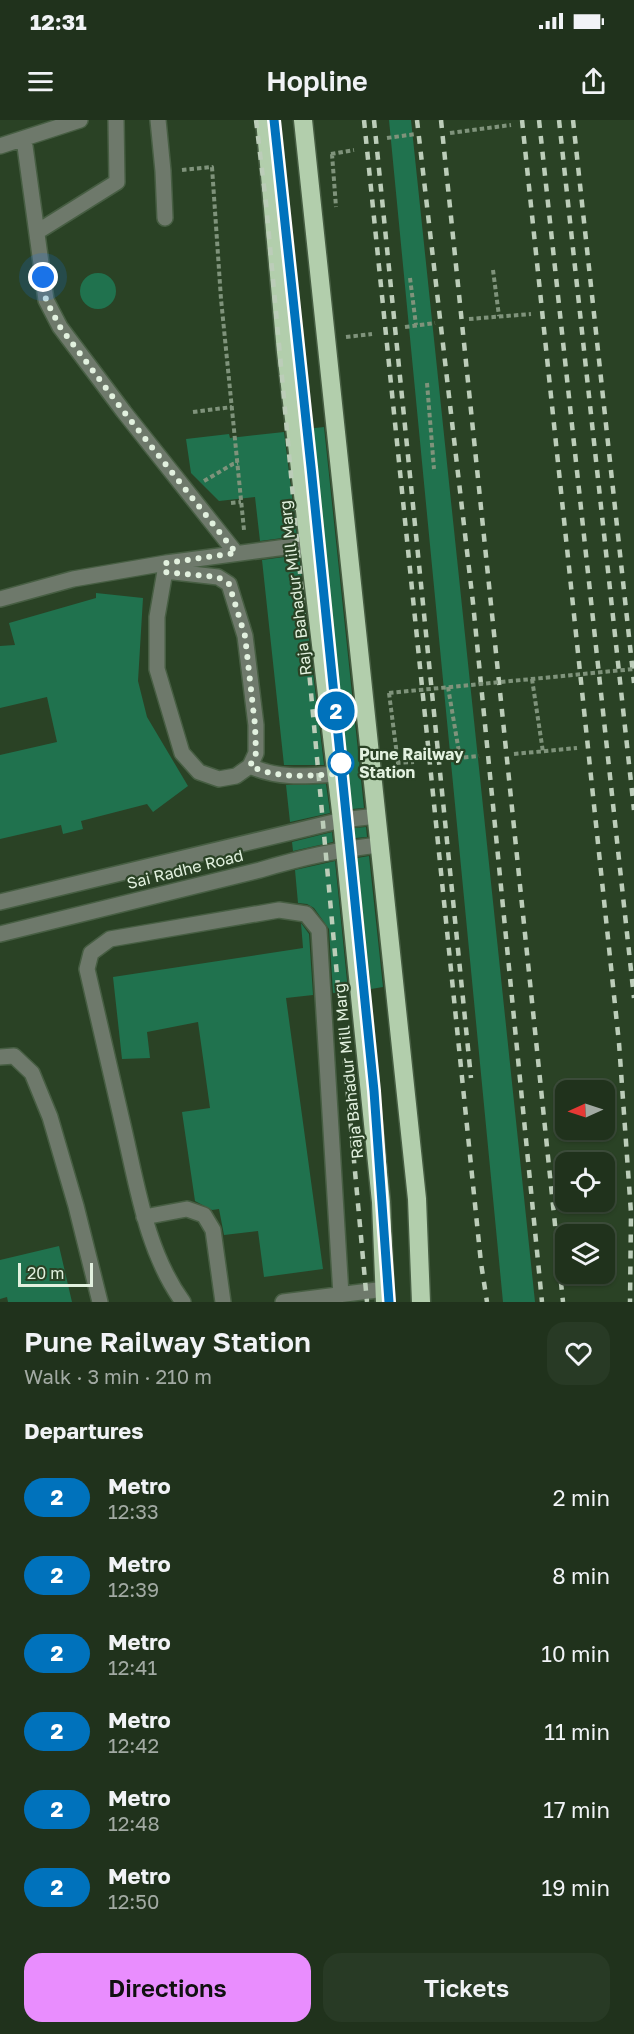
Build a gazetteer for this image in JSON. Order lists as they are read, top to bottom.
{
  "streets": {
    "highway": ["Raja Bahadur Mill Marg"],
    "street": ["Sai Radhe Road"]
  },
  "crossings": [
    ["Raja Bahadur Mill Marg", "Sai Radhe Road"]
  ],
  "places": ["Pune Railway Station"],
  "lines": ["metro line 2"],
  "scale_bar": "20 m",
  "north": "left",
  "page": {
    "status": "12:31",
    "header": "Hopline",
    "on_map": "2",
    "scale": "20 m",
    "heading": [
      ["Pune Railway Station", "Walk · 3 min · 210 m"],
      "Departures"
    ],
    "list": [
      {
        "mark": "2",
        "name": "Metro",
        "note": "12:33",
        "value": "2 min"
      },
      {
        "mark": "2",
        "name": "Metro",
        "note": "12:39",
        "value": "8 min"
      },
      {
        "mark": "2",
        "name": "Metro",
        "note": "12:41",
        "value": "10 min"
      },
      {
        "mark": "2",
        "name": "Metro",
        "note": "12:42",
        "value": "11 min"
      },
      {
        "mark": "2",
        "name": "Metro",
        "note": "12:48",
        "value": "17 min"
      },
      {
        "mark": "2",
        "name": "Metro",
        "note": "12:50",
        "value": "19 min"
      }
    ],
    "buttons": ["Directions", "Tickets"]
  }
}
